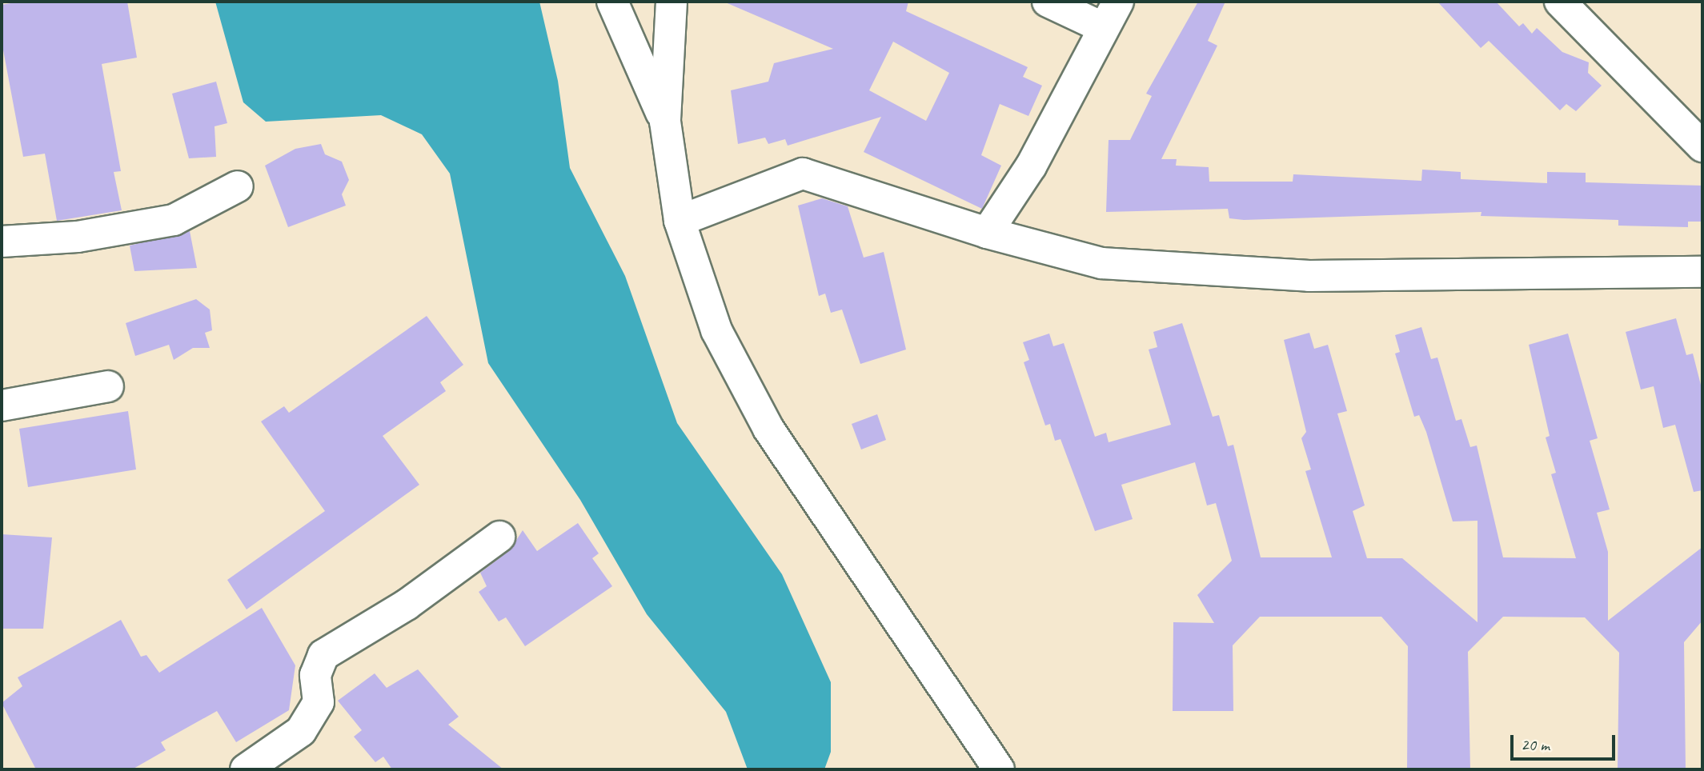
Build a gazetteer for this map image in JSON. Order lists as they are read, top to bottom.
{
  "scale_bar": "20 m"
}
